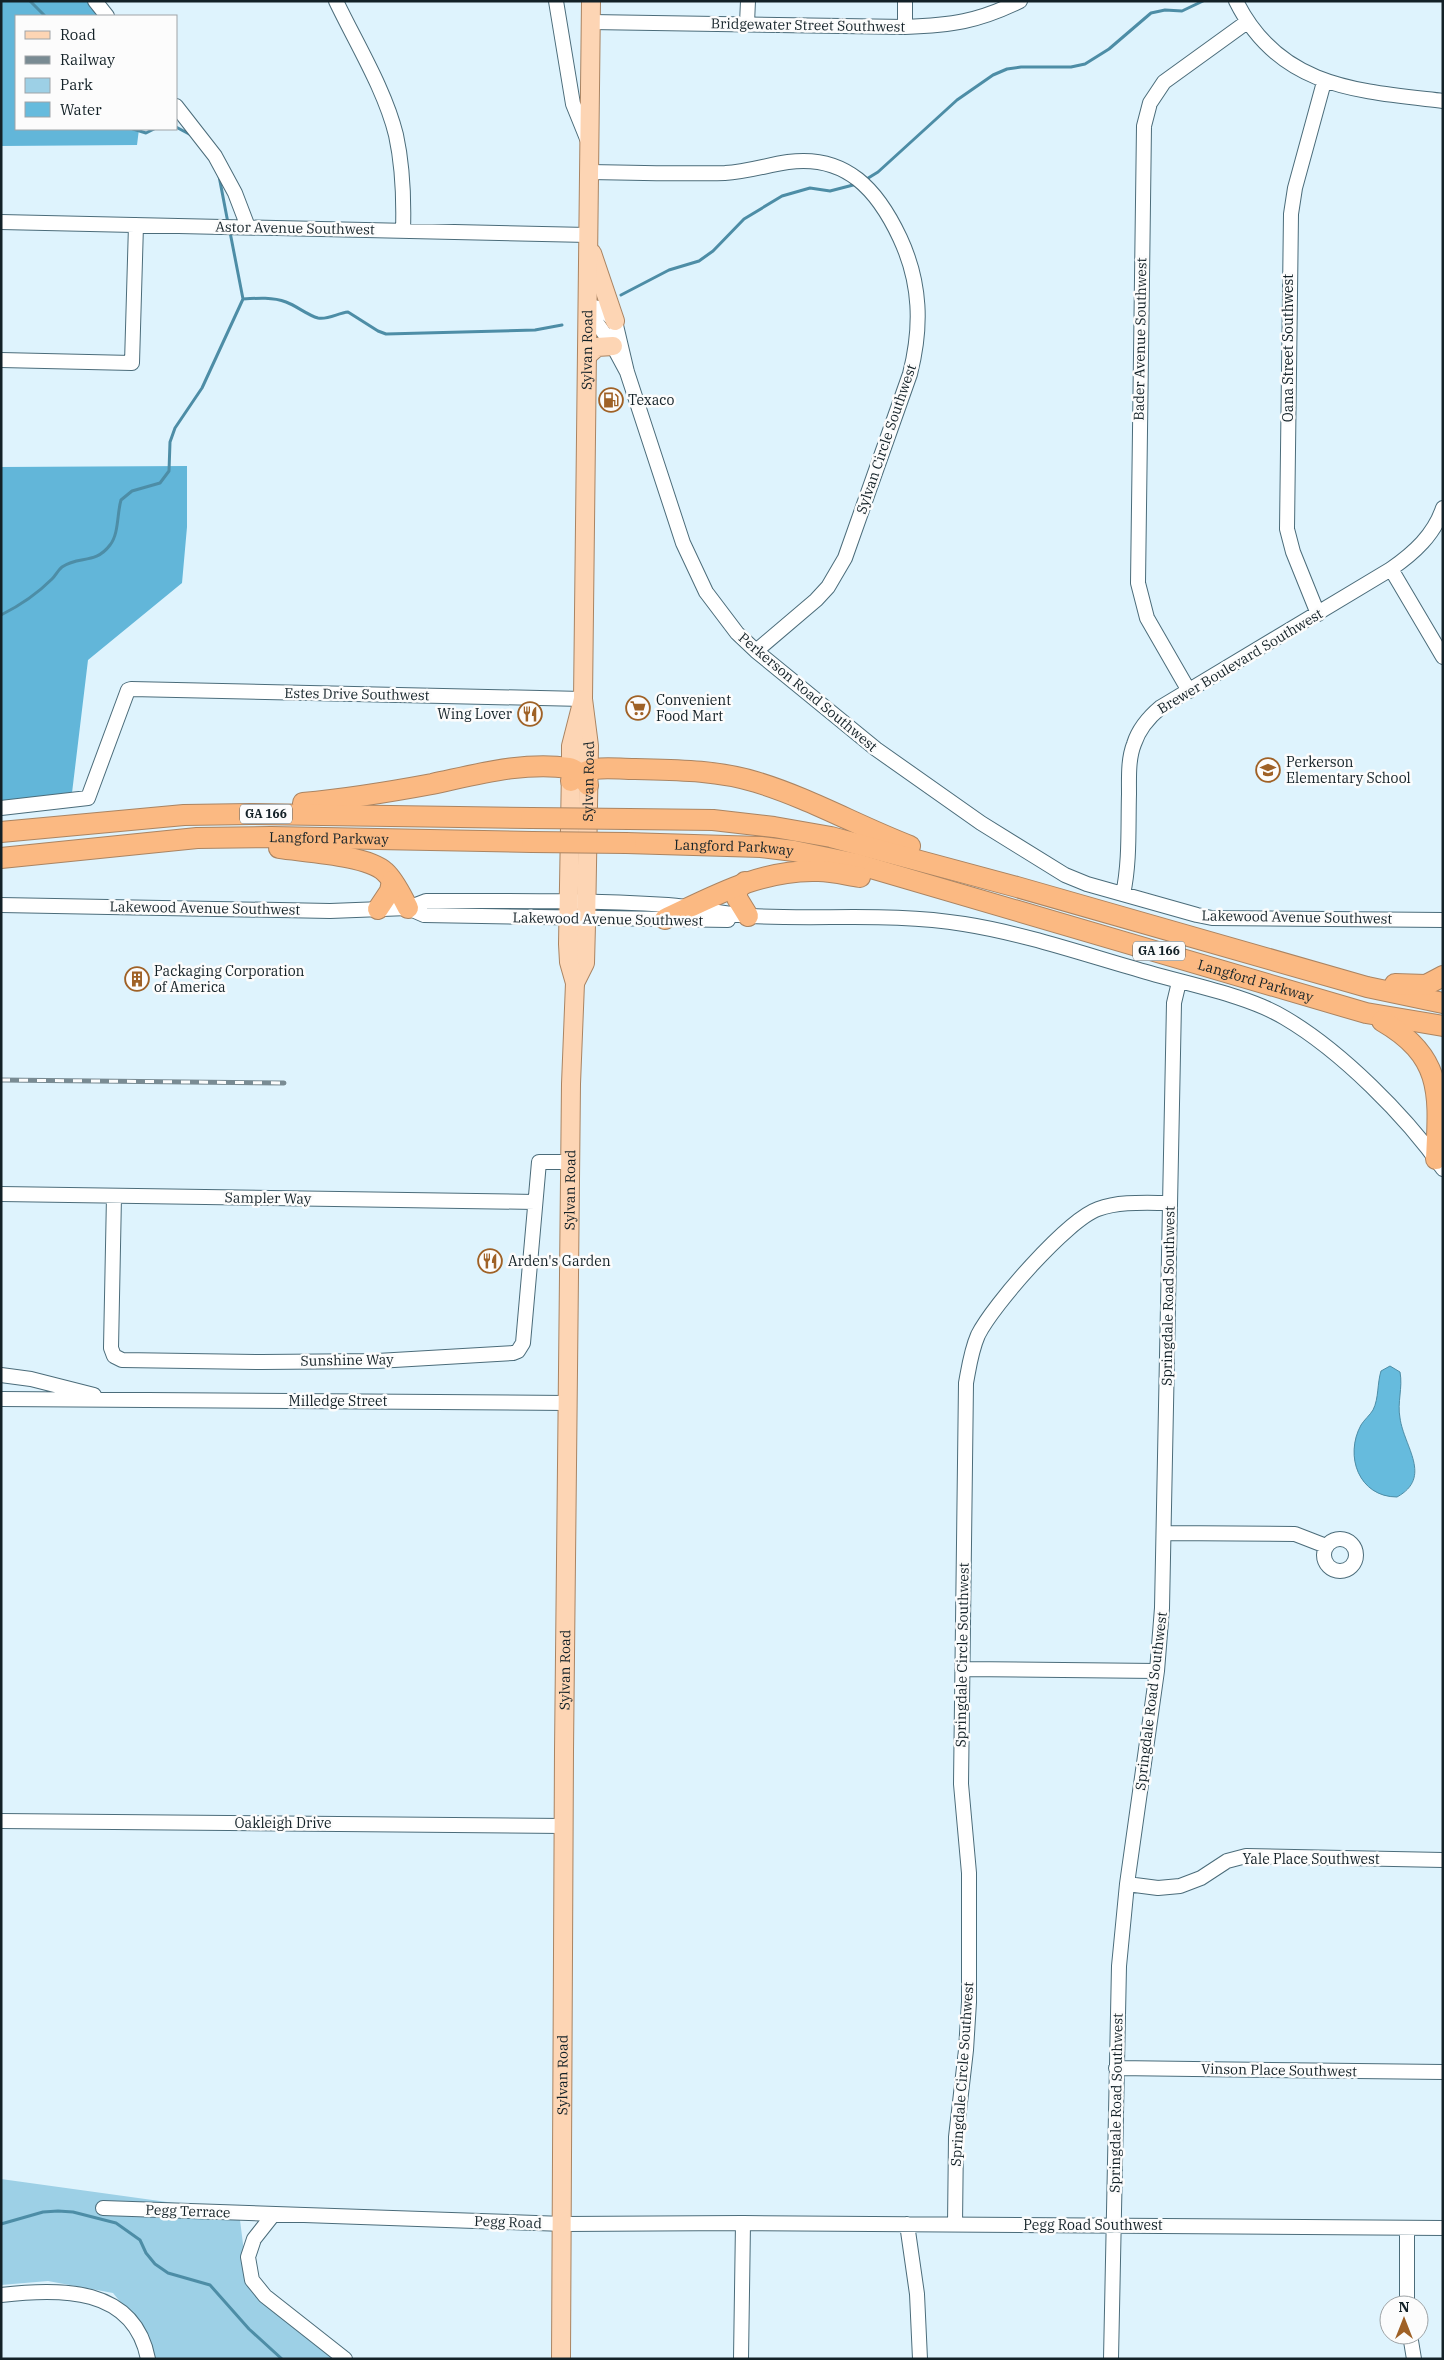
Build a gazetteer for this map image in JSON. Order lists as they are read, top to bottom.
{
  "streets": {
    "highway": ["GA 166", "Langford Parkway"],
    "main road": ["Sylvan Road"],
    "street": [
      "Bridgewater Street Southwest",
      "Astor Avenue Southwest",
      "Bader Avenue Southwest",
      "Oana Street Southwest",
      "Sylvan Circle Southwest",
      "Brewer Boulevard Southwest",
      "Perkerson Road Southwest",
      "Estes Drive Southwest",
      "Lakewood Avenue Southwest",
      "Sampler Way",
      "Springdale Road Southwest",
      "Sunshine Way",
      "Milledge Street",
      "Springdale Circle Southwest",
      "Oakleigh Drive",
      "Yale Place Southwest",
      "Vinson Place Southwest",
      "Pegg Terrace",
      "Pegg Road",
      "Pegg Road Southwest"
    ]
  },
  "crossings": [
    ["Bridgewater Street Southwest", "Sylvan Road"],
    ["Astor Avenue Southwest", "Sylvan Road"],
    ["Bader Avenue Southwest", "Brewer Boulevard Southwest"],
    ["Oana Street Southwest", "Brewer Boulevard Southwest"],
    ["Sylvan Road", "Sylvan Circle Southwest"],
    ["Sylvan Road", "Perkerson Road Southwest"],
    ["Sylvan Road", "Estes Drive Southwest"],
    ["Sylvan Road", "Lakewood Avenue Southwest"],
    ["Sylvan Road", "Sunshine Way"],
    ["Sylvan Road", "Milledge Street"],
    ["Sylvan Road", "Oakleigh Drive"],
    ["Sylvan Road", "Pegg Road"],
    ["Sylvan Circle Southwest", "Perkerson Road Southwest"],
    ["Brewer Boulevard Southwest", "Perkerson Road Southwest"],
    ["Brewer Boulevard Southwest", "Lakewood Avenue Southwest"],
    ["Perkerson Road Southwest", "Lakewood Avenue Southwest"],
    ["Lakewood Avenue Southwest", "Springdale Road Southwest"],
    ["Sampler Way", "Sunshine Way"],
    ["Springdale Road Southwest", "Springdale Circle Southwest"],
    ["Springdale Road Southwest", "Yale Place Southwest"],
    ["Springdale Road Southwest", "Vinson Place Southwest"],
    ["Springdale Road Southwest", "Pegg Road Southwest"],
    ["Springdale Circle Southwest", "Pegg Road Southwest"],
    ["Pegg Terrace", "Pegg Road"],
    ["Pegg Road", "Pegg Road Southwest"]
  ],
  "places": {
    "fuel station": ["Texaco"],
    "supermarket": ["Convenient Food Mart"],
    "restaurant": ["Wing Lover", "Arden's Garden"],
    "school or university": ["Perkerson Elementary School"],
    "building": ["Packaging Corporation of America"]
  },
  "legend": [
    "Road",
    "Railway",
    "Park",
    "Water"
  ],
  "north": "top"
}
